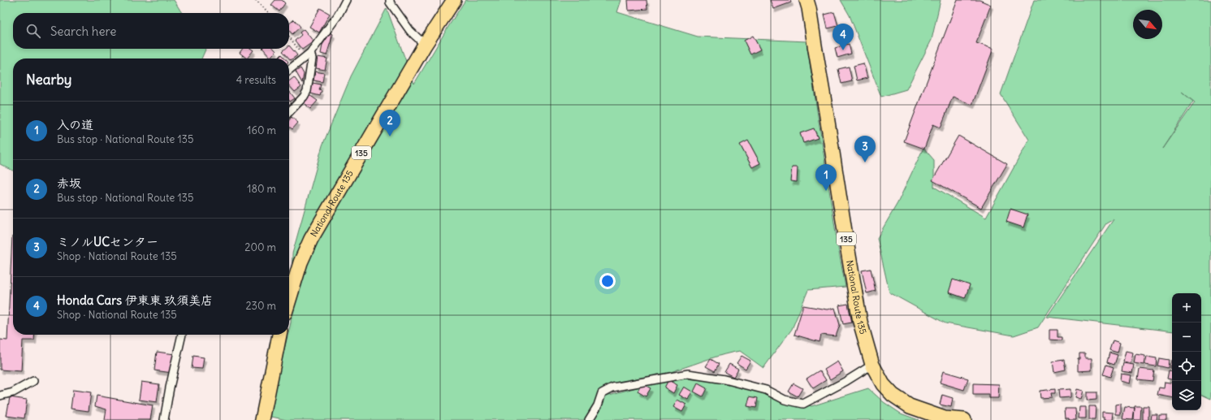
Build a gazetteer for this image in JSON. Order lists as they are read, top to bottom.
{
  "streets": {
    "highway": ["135", "National Route 135"]
  },
  "north": "bottom right",
  "page": {
    "search": "Search here",
    "pins": [
      "4",
      "2",
      "3",
      "1"
    ],
    "heading": ["Nearby", "4 results"],
    "list": [
      {
        "mark": "1",
        "name": "入の道",
        "note": "Bus stop · National Route 135",
        "value": "160 m"
      },
      {
        "mark": "2",
        "name": "赤坂",
        "note": "Bus stop · National Route 135",
        "value": "180 m"
      },
      {
        "mark": "3",
        "name": "ミノルUCセンター",
        "note": "Shop · National Route 135",
        "value": "200 m"
      },
      {
        "mark": "4",
        "name": "Honda Cars 伊東東 玖須美店",
        "note": "Shop · National Route 135",
        "value": "230 m"
      }
    ],
    "map_buttons": ["+", "−"]
  }
}
